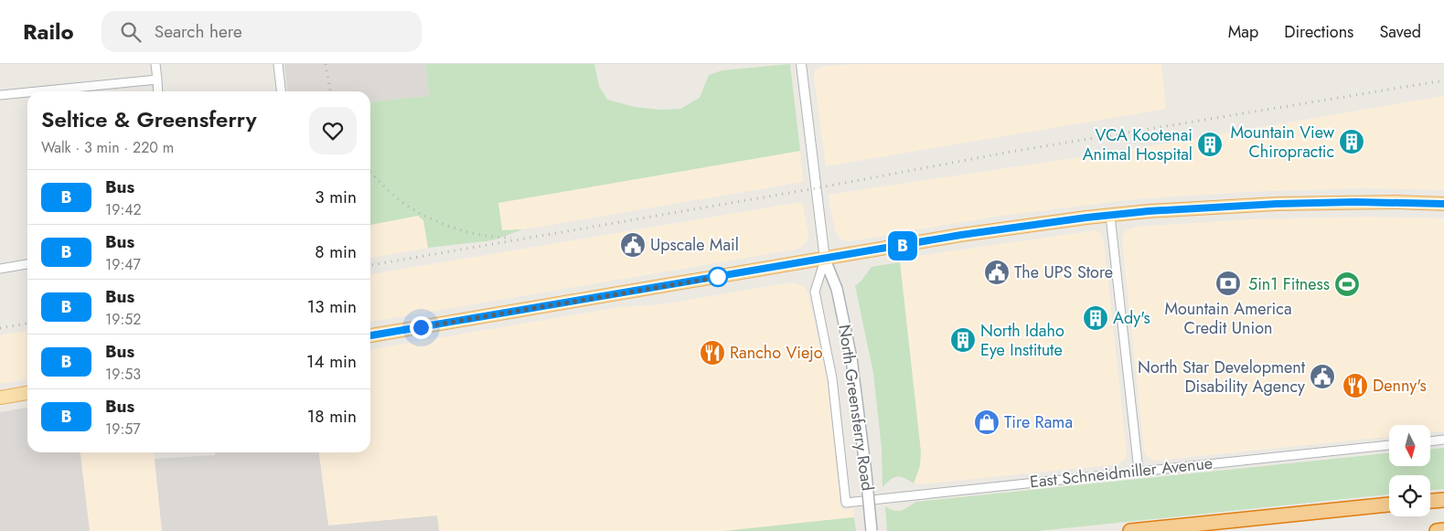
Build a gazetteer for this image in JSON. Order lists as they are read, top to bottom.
{
  "streets": {
    "main road": ["North Greensferry Road"],
    "street": ["East Schneidmiller Avenue"]
  },
  "crossings": [
    ["North Greensferry Road", "East Schneidmiller Avenue"]
  ],
  "places": {
    "building": [
      "Mountain View Chiropractic",
      "VCA Kootenai Animal Hospital",
      "Ady's",
      "North Idaho Eye Institute"
    ],
    "public building": ["Upscale Mail", "The UPS Store", "North Star Development Disability Agency"],
    "bank": ["Mountain America Credit Union"],
    "sports": ["5in1 Fitness"],
    "restaurant": ["Rancho Viejo", "Denny's"],
    "shop": ["Tire Rama"]
  },
  "lines": ["bus line B"],
  "north": "bottom",
  "page": {
    "header": "Railo",
    "search": "Search here",
    "nav": ["Map", "Directions", "Saved"],
    "on_map": "B",
    "heading": ["Seltice & Greensferry", "Walk · 3 min · 220 m"],
    "list": [
      {
        "mark": "B",
        "name": "Bus",
        "note": "19:42",
        "value": "3 min"
      },
      {
        "mark": "B",
        "name": "Bus",
        "note": "19:47",
        "value": "8 min"
      },
      {
        "mark": "B",
        "name": "Bus",
        "note": "19:52",
        "value": "13 min"
      },
      {
        "mark": "B",
        "name": "Bus",
        "note": "19:53",
        "value": "14 min"
      },
      {
        "mark": "B",
        "name": "Bus",
        "note": "19:57",
        "value": "18 min"
      }
    ]
  }
}
